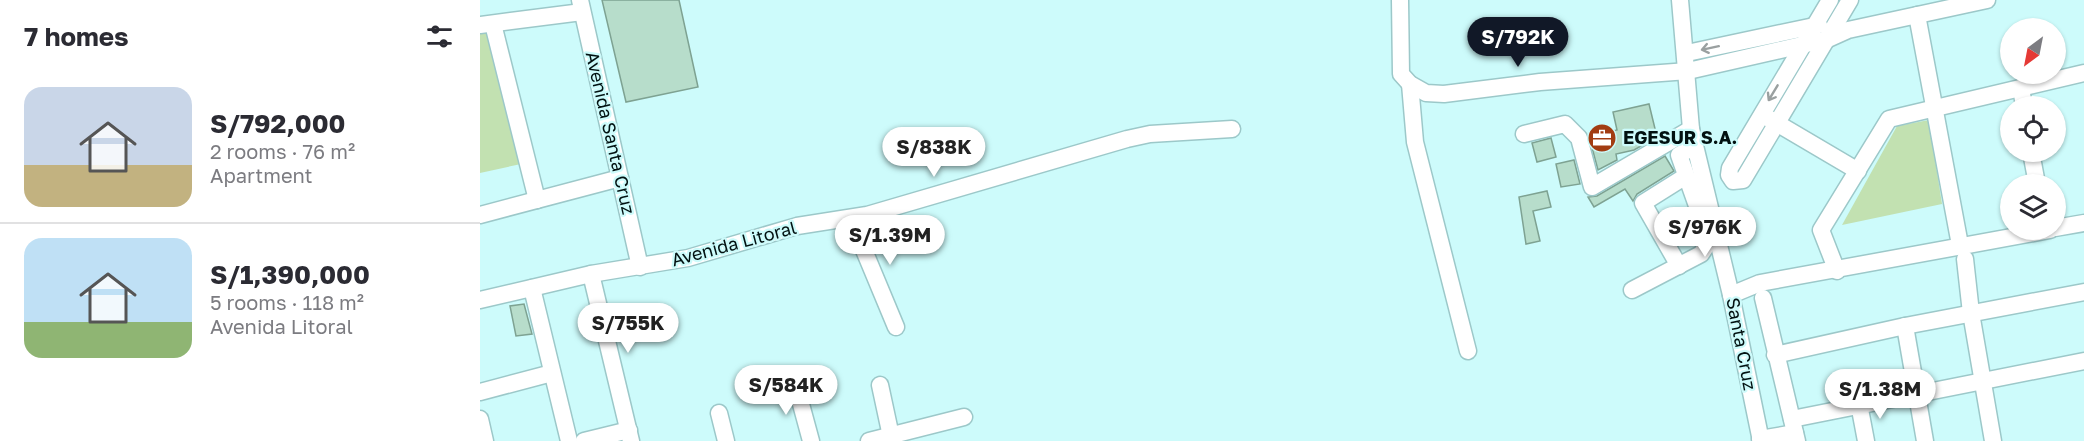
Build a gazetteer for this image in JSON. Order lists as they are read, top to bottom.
{
  "streets": {
    "street": ["Avenida Santa Cruz", "Avenida Litoral", "Santa Cruz"]
  },
  "crossings": [
    ["Avenida Santa Cruz", "Avenida Litoral"]
  ],
  "places": {
    "office": ["EGESUR S.A."]
  },
  "north": "bottom left",
  "page": {
    "heading": "7 homes",
    "price": [
      "S/792K",
      "S/838K",
      "S/976K",
      "S/1.39M",
      "S/755K",
      "S/584K",
      "S/1.38M"
    ],
    "list": [
      {
        "name": "S/792,000",
        "note": "2 rooms · 76 m² · Apartment"
      },
      {
        "name": "S/1,390,000",
        "note": "5 rooms · 118 m² · Avenida Litoral"
      }
    ]
  }
}
